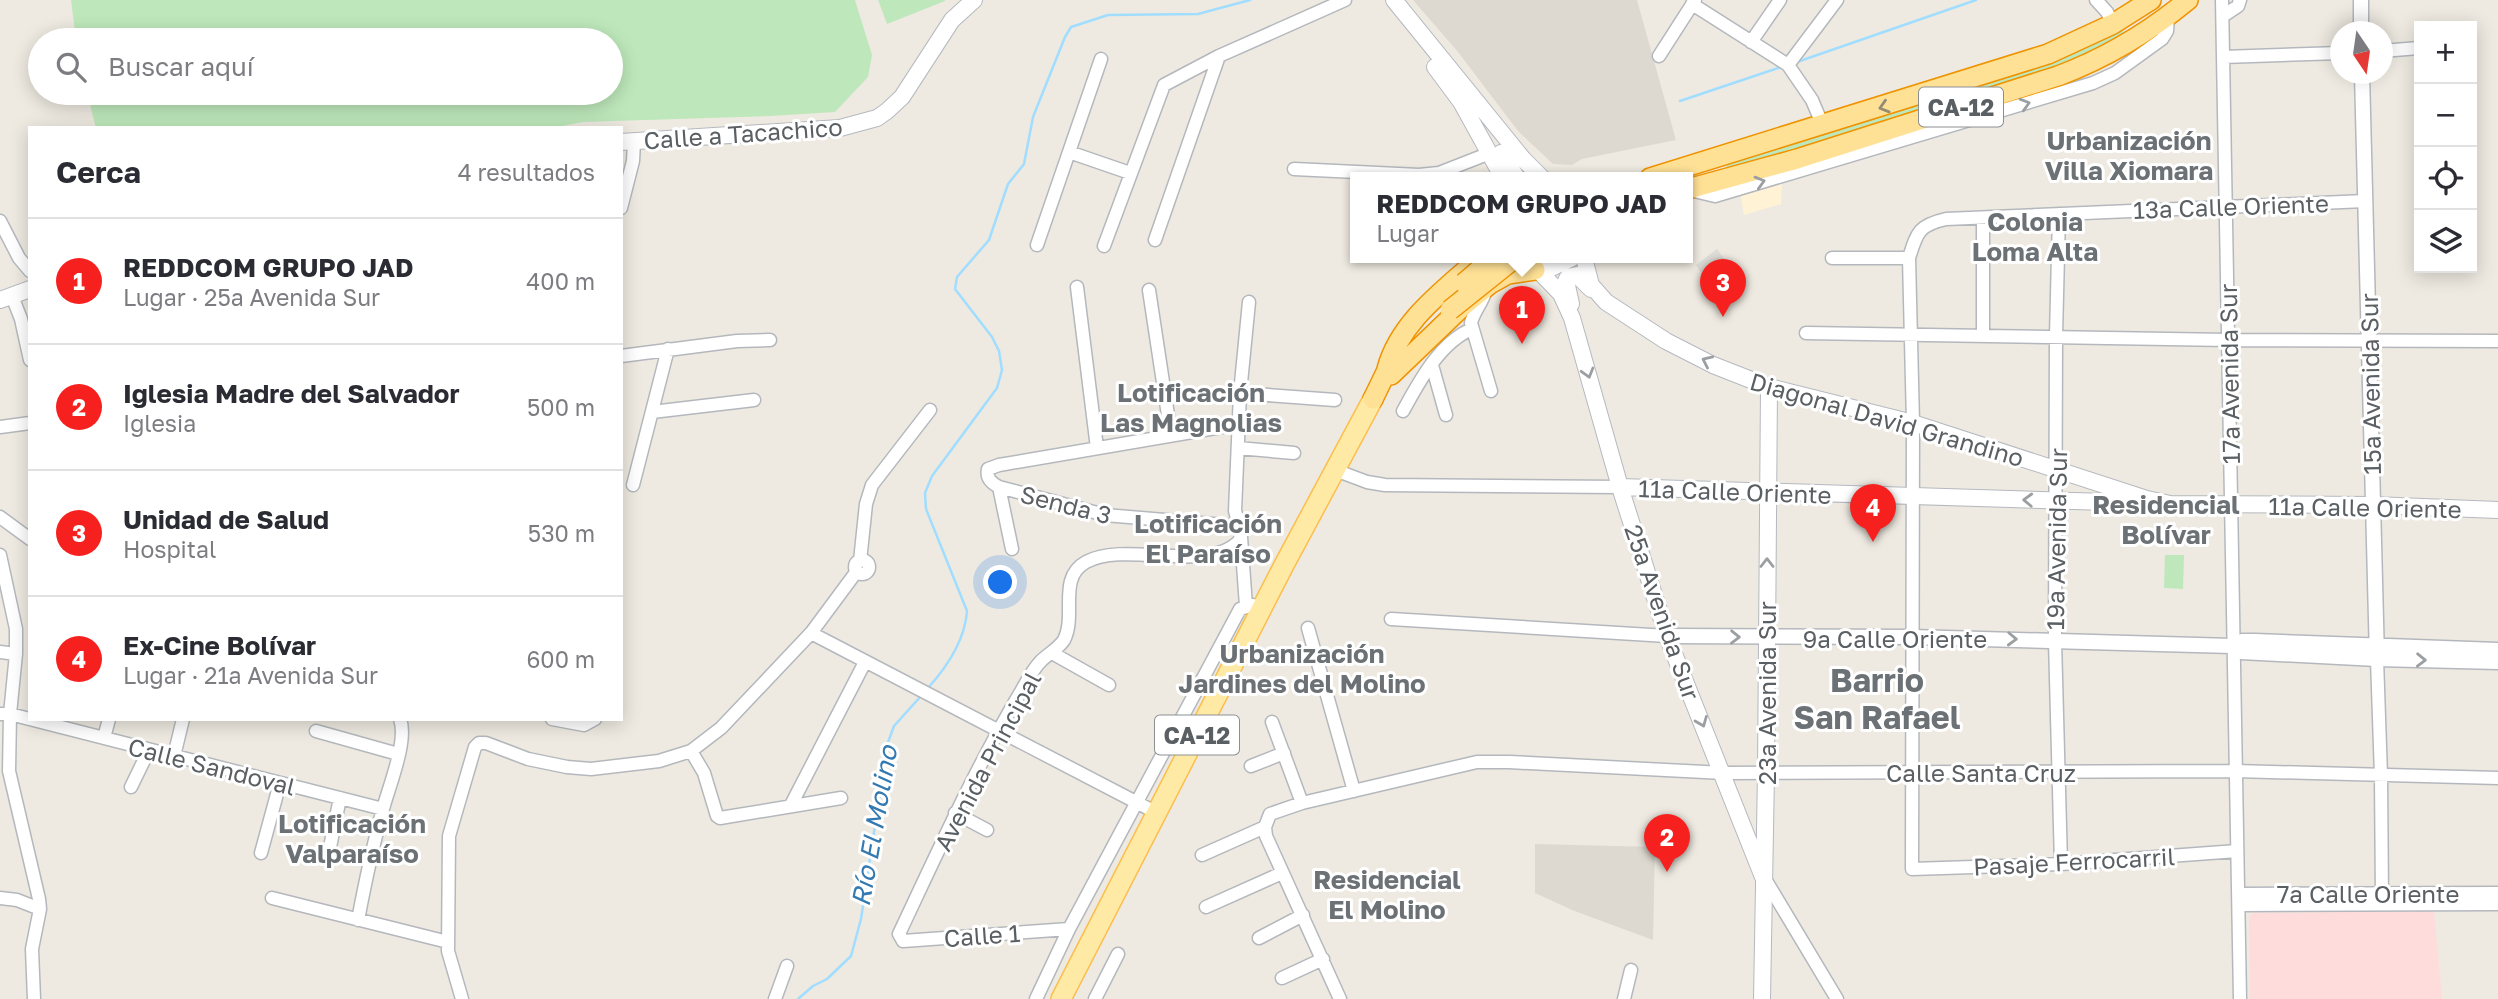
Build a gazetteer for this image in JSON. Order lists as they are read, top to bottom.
{
  "streets": {
    "highway": ["CA-12"],
    "main road": [
      "Calle a Tacachico",
      "Diagonal David Grandino",
      "11a Calle Oriente",
      "25a Avenida Sur",
      "23a Avenida Sur"
    ],
    "street": [
      "13a Calle Oriente",
      "17a Avenida Sur",
      "15a Avenida Sur",
      "Senda 3",
      "19a Avenida Sur",
      "9a Calle Oriente",
      "Avenida Principal",
      "Calle Sandoval",
      "Calle Santa Cruz",
      "Pasaje Ferrocarril",
      "7a Calle Oriente",
      "Calle 1"
    ]
  },
  "crossings": [
    ["CA-12", "11a Calle Oriente"],
    ["13a Calle Oriente", "17a Avenida Sur"],
    ["13a Calle Oriente", "15a Avenida Sur"],
    ["13a Calle Oriente", "19a Avenida Sur"],
    ["17a Avenida Sur", "Diagonal David Grandino"],
    ["17a Avenida Sur", "11a Calle Oriente"],
    ["17a Avenida Sur", "9a Calle Oriente"],
    ["17a Avenida Sur", "Calle Santa Cruz"],
    ["17a Avenida Sur", "Pasaje Ferrocarril"],
    ["17a Avenida Sur", "7a Calle Oriente"],
    ["15a Avenida Sur", "11a Calle Oriente"],
    ["15a Avenida Sur", "9a Calle Oriente"],
    ["15a Avenida Sur", "Calle Santa Cruz"],
    ["15a Avenida Sur", "7a Calle Oriente"],
    ["Diagonal David Grandino", "11a Calle Oriente"],
    ["Diagonal David Grandino", "19a Avenida Sur"],
    ["Diagonal David Grandino", "23a Avenida Sur"],
    ["11a Calle Oriente", "19a Avenida Sur"],
    ["11a Calle Oriente", "25a Avenida Sur"],
    ["11a Calle Oriente", "23a Avenida Sur"],
    ["Senda 3", "Avenida Principal"],
    ["19a Avenida Sur", "9a Calle Oriente"],
    ["19a Avenida Sur", "Calle Santa Cruz"],
    ["19a Avenida Sur", "Pasaje Ferrocarril"],
    ["25a Avenida Sur", "9a Calle Oriente"],
    ["25a Avenida Sur", "23a Avenida Sur"],
    ["25a Avenida Sur", "Calle Santa Cruz"],
    ["9a Calle Oriente", "23a Avenida Sur"],
    ["23a Avenida Sur", "Calle Santa Cruz"],
    ["Avenida Principal", "Calle 1"],
    ["Calle Santa Cruz", "Pasaje Ferrocarril"]
  ],
  "one_way": ["25a Avenida Sur"],
  "districts": [
    "Urbanización Villa Xiomara",
    "Colonia Loma Alta",
    "Lotificación Las Magnolias",
    "Residencial Bolívar",
    "Lotificación El Paraíso",
    "Urbanización Jardines del Molino",
    "Barrio San Rafael",
    "Lotificación Valparaíso",
    "Residencial El Molino"
  ],
  "water": ["Río El Molino"],
  "north": "bottom",
  "page": {
    "map_buttons": ["+", "−"],
    "search": "Buscar aquí",
    "heading": ["Cerca", "4 resultados"],
    "popup": ["REDDCOM GRUPO JAD", "Lugar"],
    "list": [
      {
        "mark": "1",
        "name": "REDDCOM GRUPO JAD",
        "note": "Lugar · 25a Avenida Sur",
        "value": "400 m"
      },
      {
        "mark": "2",
        "name": "Iglesia Madre del Salvador",
        "note": "Iglesia",
        "value": "500 m"
      },
      {
        "mark": "3",
        "name": "Unidad de Salud",
        "note": "Hospital",
        "value": "530 m"
      },
      {
        "mark": "4",
        "name": "Ex-Cine Bolívar",
        "note": "Lugar · 21a Avenida Sur",
        "value": "600 m"
      }
    ],
    "pins": [
      "3",
      "1",
      "4",
      "2"
    ]
  }
}
